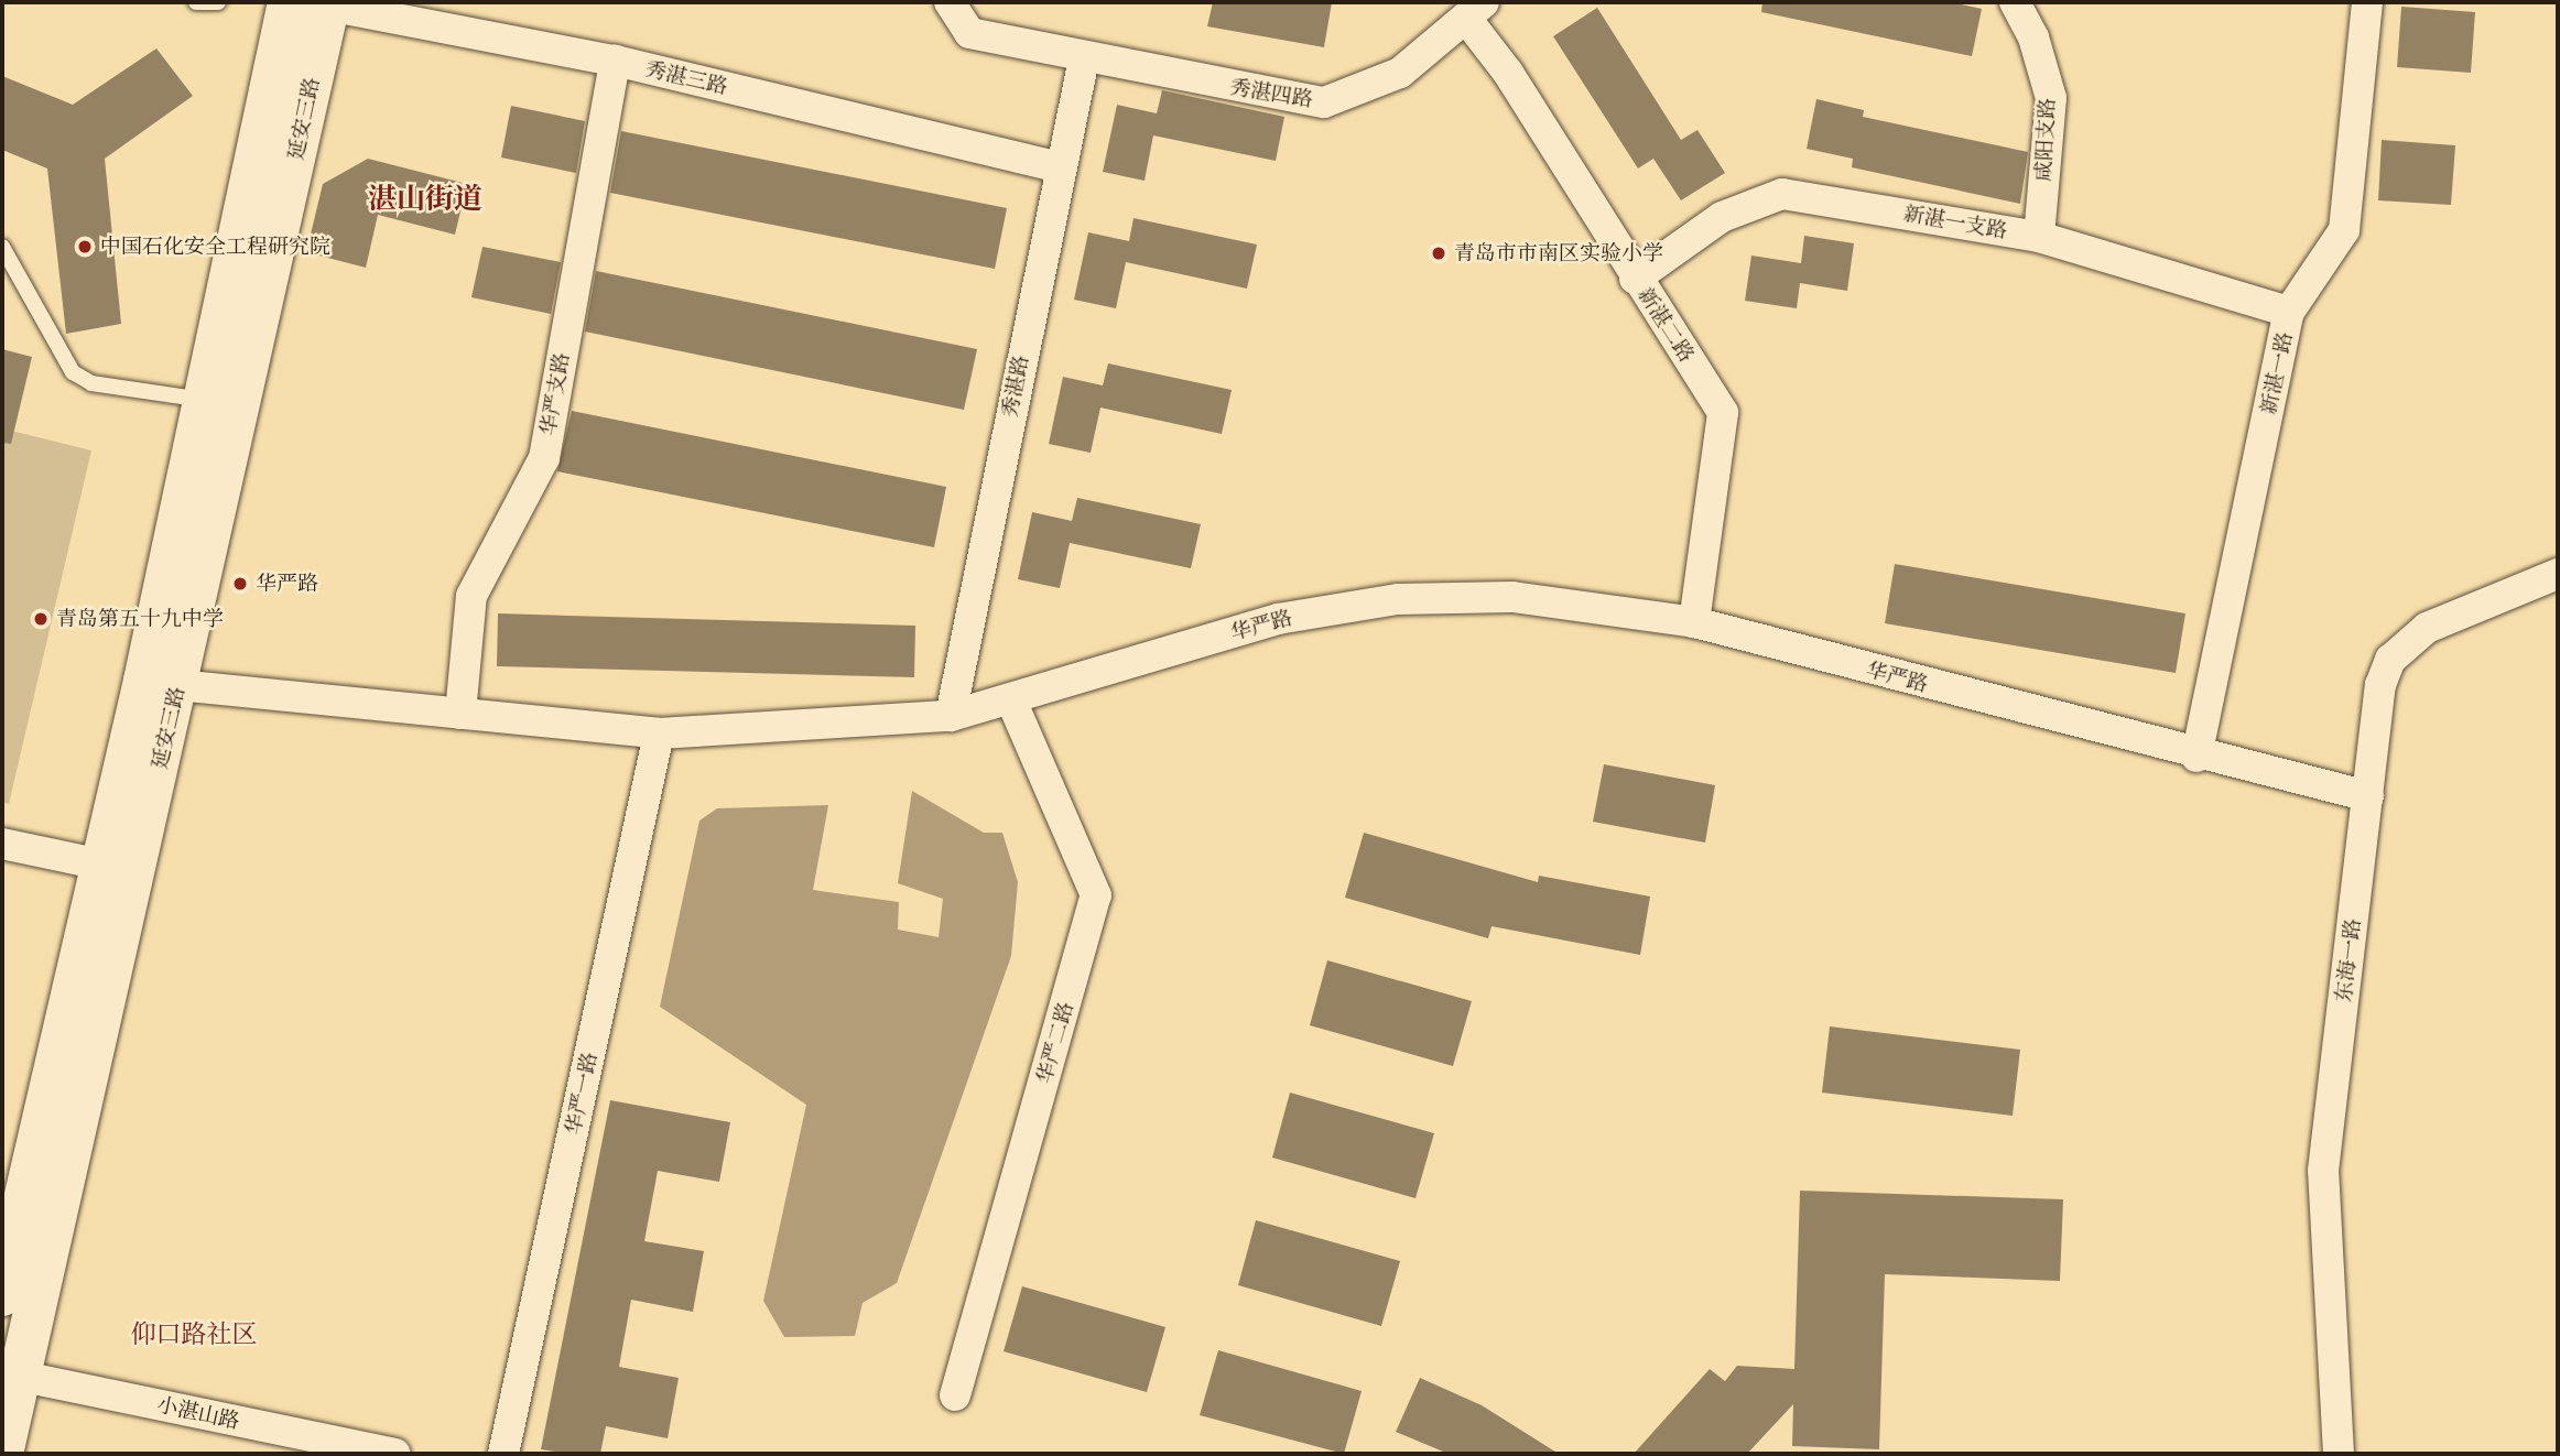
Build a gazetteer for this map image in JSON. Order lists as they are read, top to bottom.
{
  "streets": {
    "main road": ["延安三路"],
    "street": [
      "秀湛三路",
      "秀湛四路",
      "咸阳支路",
      "新湛一支路",
      "新湛二路",
      "新湛一路",
      "秀湛路",
      "华严支路",
      "华严路",
      "东海一路",
      "华严二路",
      "华严一路",
      "小湛山路"
    ]
  },
  "crossings": [
    ["秀湛三路", "延安三路"],
    ["秀湛三路", "秀湛路"],
    ["秀湛三路", "华严支路"],
    ["秀湛四路", "新湛二路"],
    ["秀湛四路", "秀湛路"],
    ["延安三路", "华严路"],
    ["延安三路", "小湛山路"],
    ["咸阳支路", "新湛一支路"],
    ["新湛一支路", "新湛二路"],
    ["新湛一支路", "新湛一路"],
    ["新湛二路", "华严路"],
    ["新湛一路", "华严路"],
    ["秀湛路", "华严路"],
    ["华严支路", "华严路"],
    ["华严路", "东海一路"],
    ["华严路", "华严二路"],
    ["华严路", "华严一路"]
  ],
  "districts": ["湛山街道", "仰口路社区"],
  "places": [
    "中国石化安全工程研究院",
    "青岛市市南区实验小学",
    "华严路",
    "青岛第五十九中学"
  ]
}
